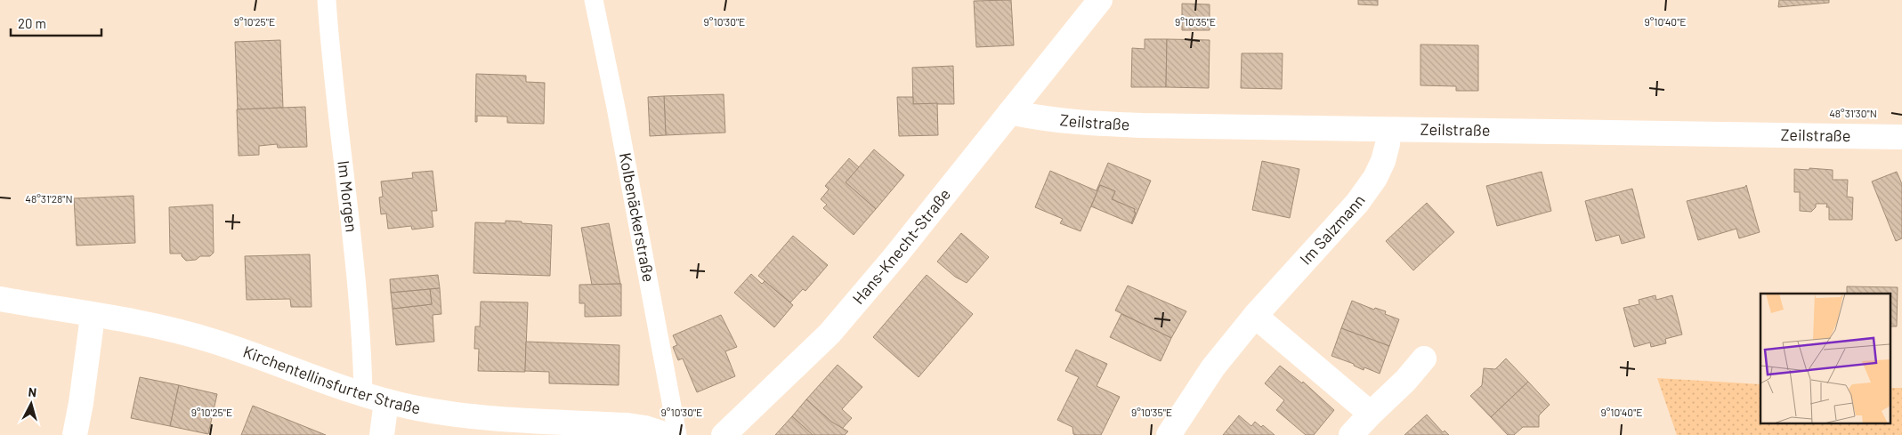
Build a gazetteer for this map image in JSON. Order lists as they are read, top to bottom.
{
  "streets": {
    "street": [
      "Zeilstraße",
      "Im Salzmann",
      "Hans-Knecht-Straße",
      "Kirchentellinsfurter Straße"
    ],
    "lane": ["Im Morgen", "Kolbenäckerstraße"]
  },
  "crossings": [
    ["Zeilstraße", "Im Salzmann"],
    ["Zeilstraße", "Hans-Knecht-Straße"],
    ["Im Morgen", "Kirchentellinsfurter Straße"]
  ],
  "scale_bar": "20 m",
  "north": "top",
  "coordinates": [
    "9°10'25\"E",
    "9°10'30\"E",
    "9°10'35\"E",
    "9°10'40\"E",
    "48°31'30\"N",
    "48°31'28\"N"
  ]
}
